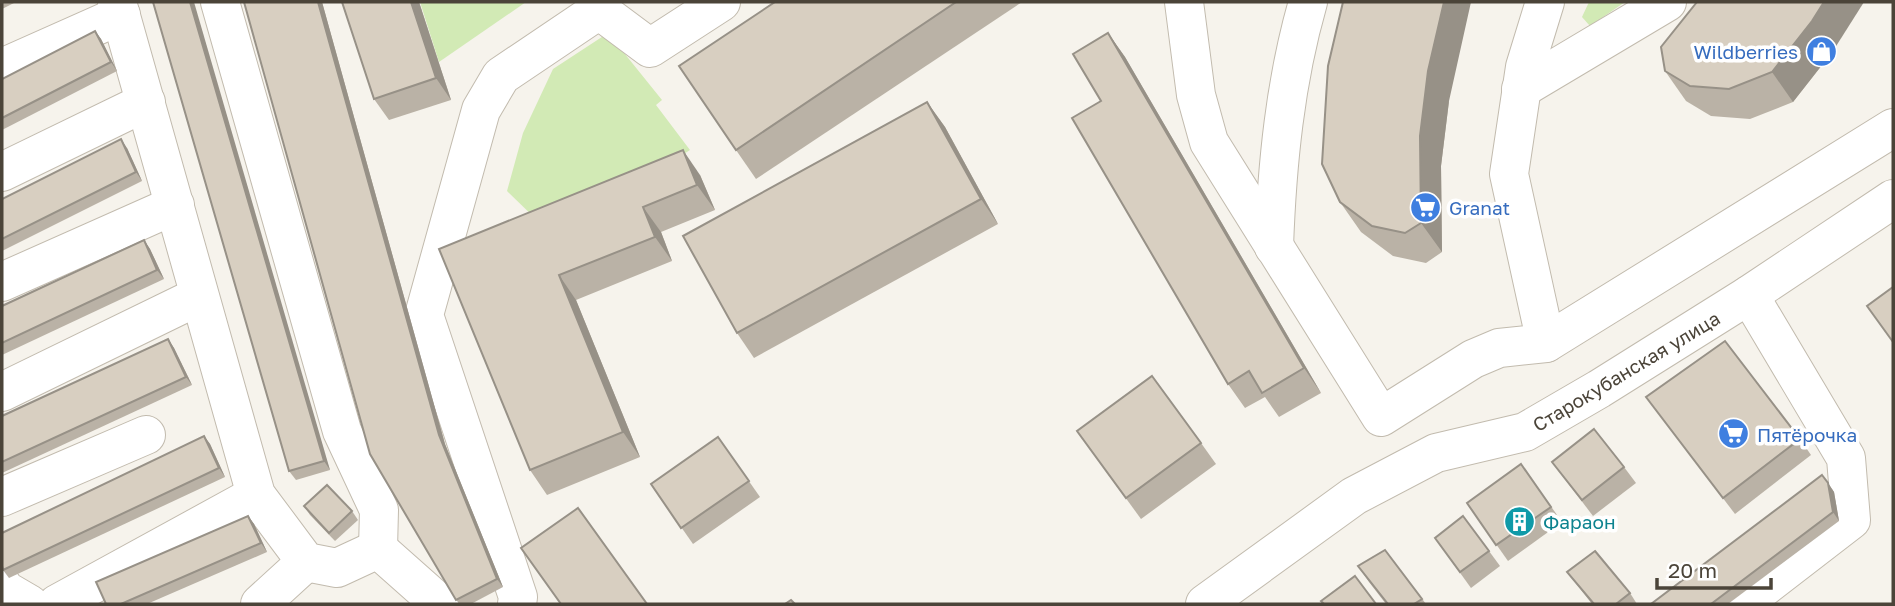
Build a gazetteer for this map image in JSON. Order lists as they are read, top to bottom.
{
  "streets": {
    "street": ["Старокубанская улица"]
  },
  "places": {
    "shop": ["Wildberries"],
    "supermarket": ["Granat", "Пятёрочка"],
    "building": ["Фараон"]
  },
  "scale_bar": "20 m"
}
